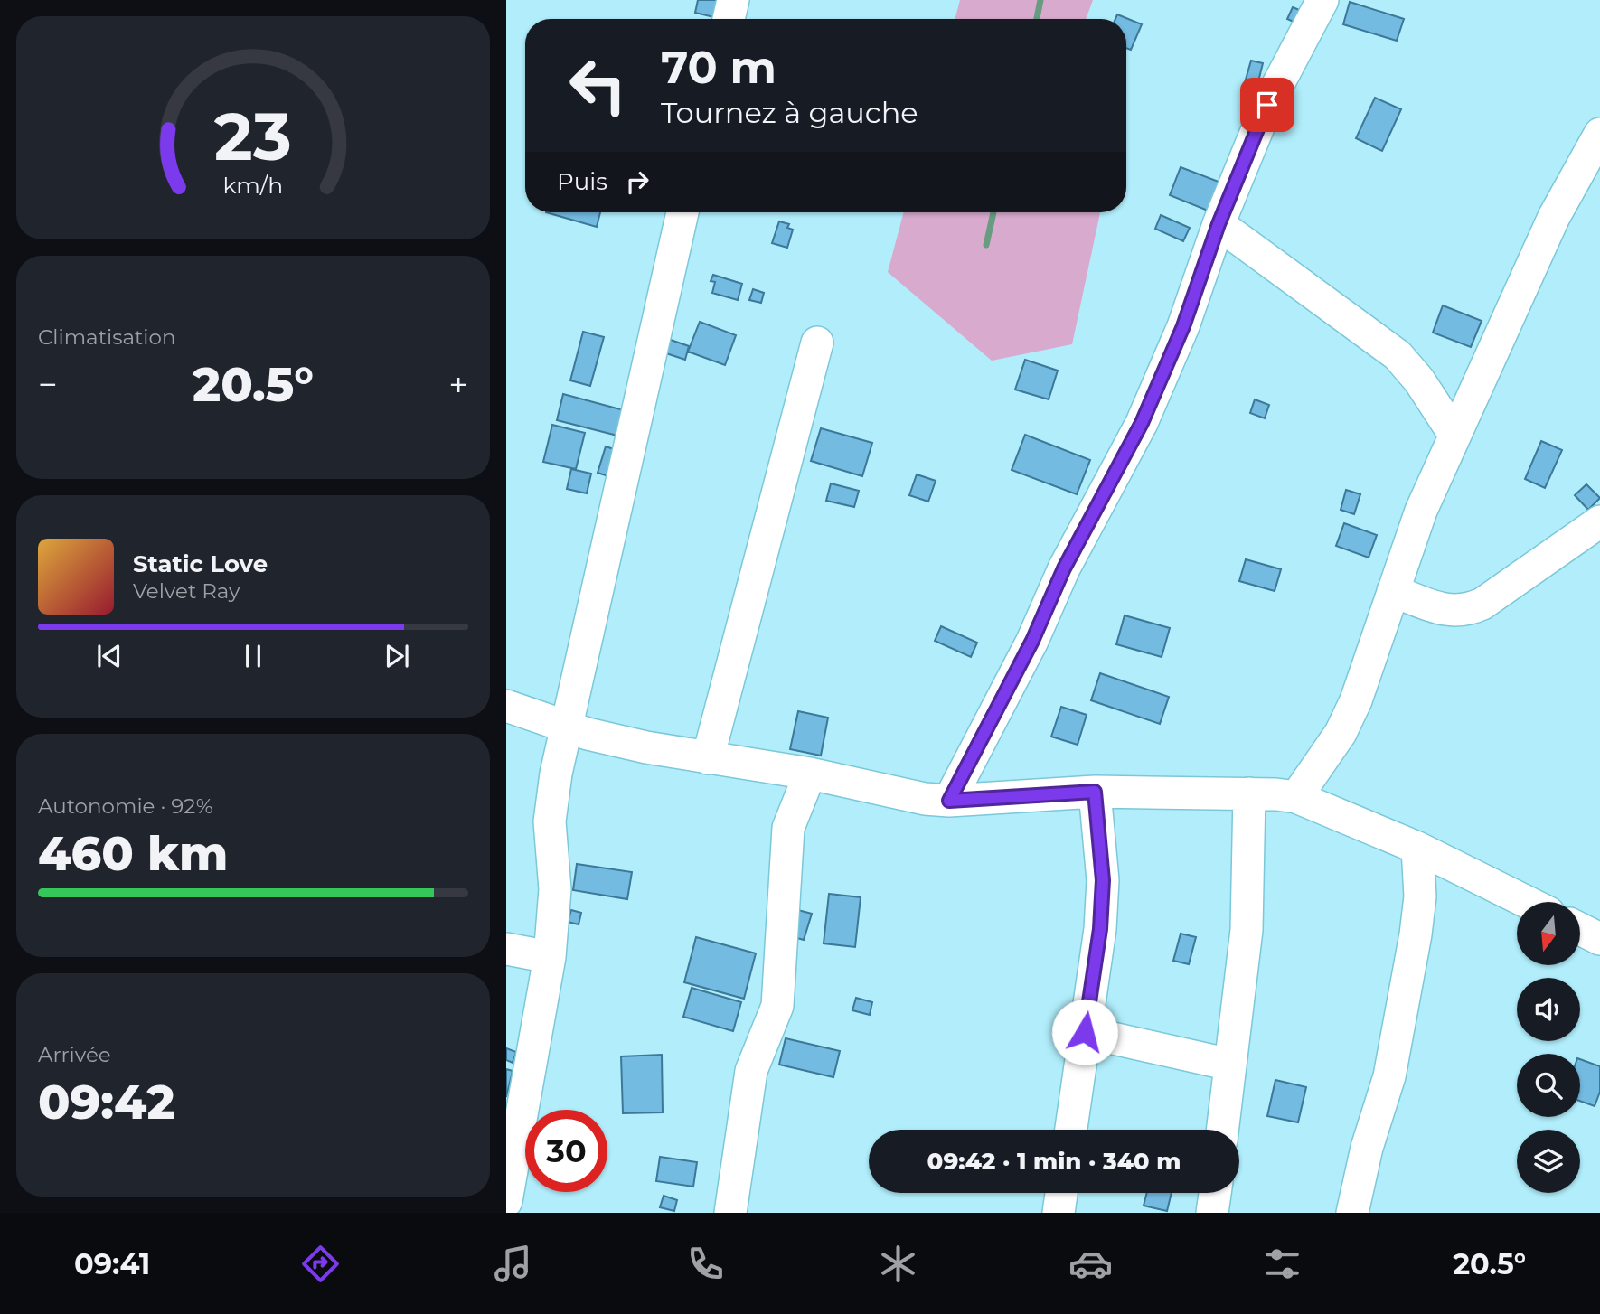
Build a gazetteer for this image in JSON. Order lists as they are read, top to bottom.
{
  "north": "bottom",
  "page": {
    "turn": ["70 m", "Tournez à gauche"],
    "then": "Puis",
    "tile": [
      "Climatisation",
      ["Autonomie · 92%", "460 km"],
      ["Arrivée", "09:42"]
    ],
    "heat": ["−", "20.5°", "+"],
    "song": ["Static Love", "Velvet Ray"],
    "limit": "30",
    "trip": "09:42 · 1 min · 340 m",
    "tabs": ["09:41", "20.5°"],
    "gauge": ["23", "km/h"]
  }
}
